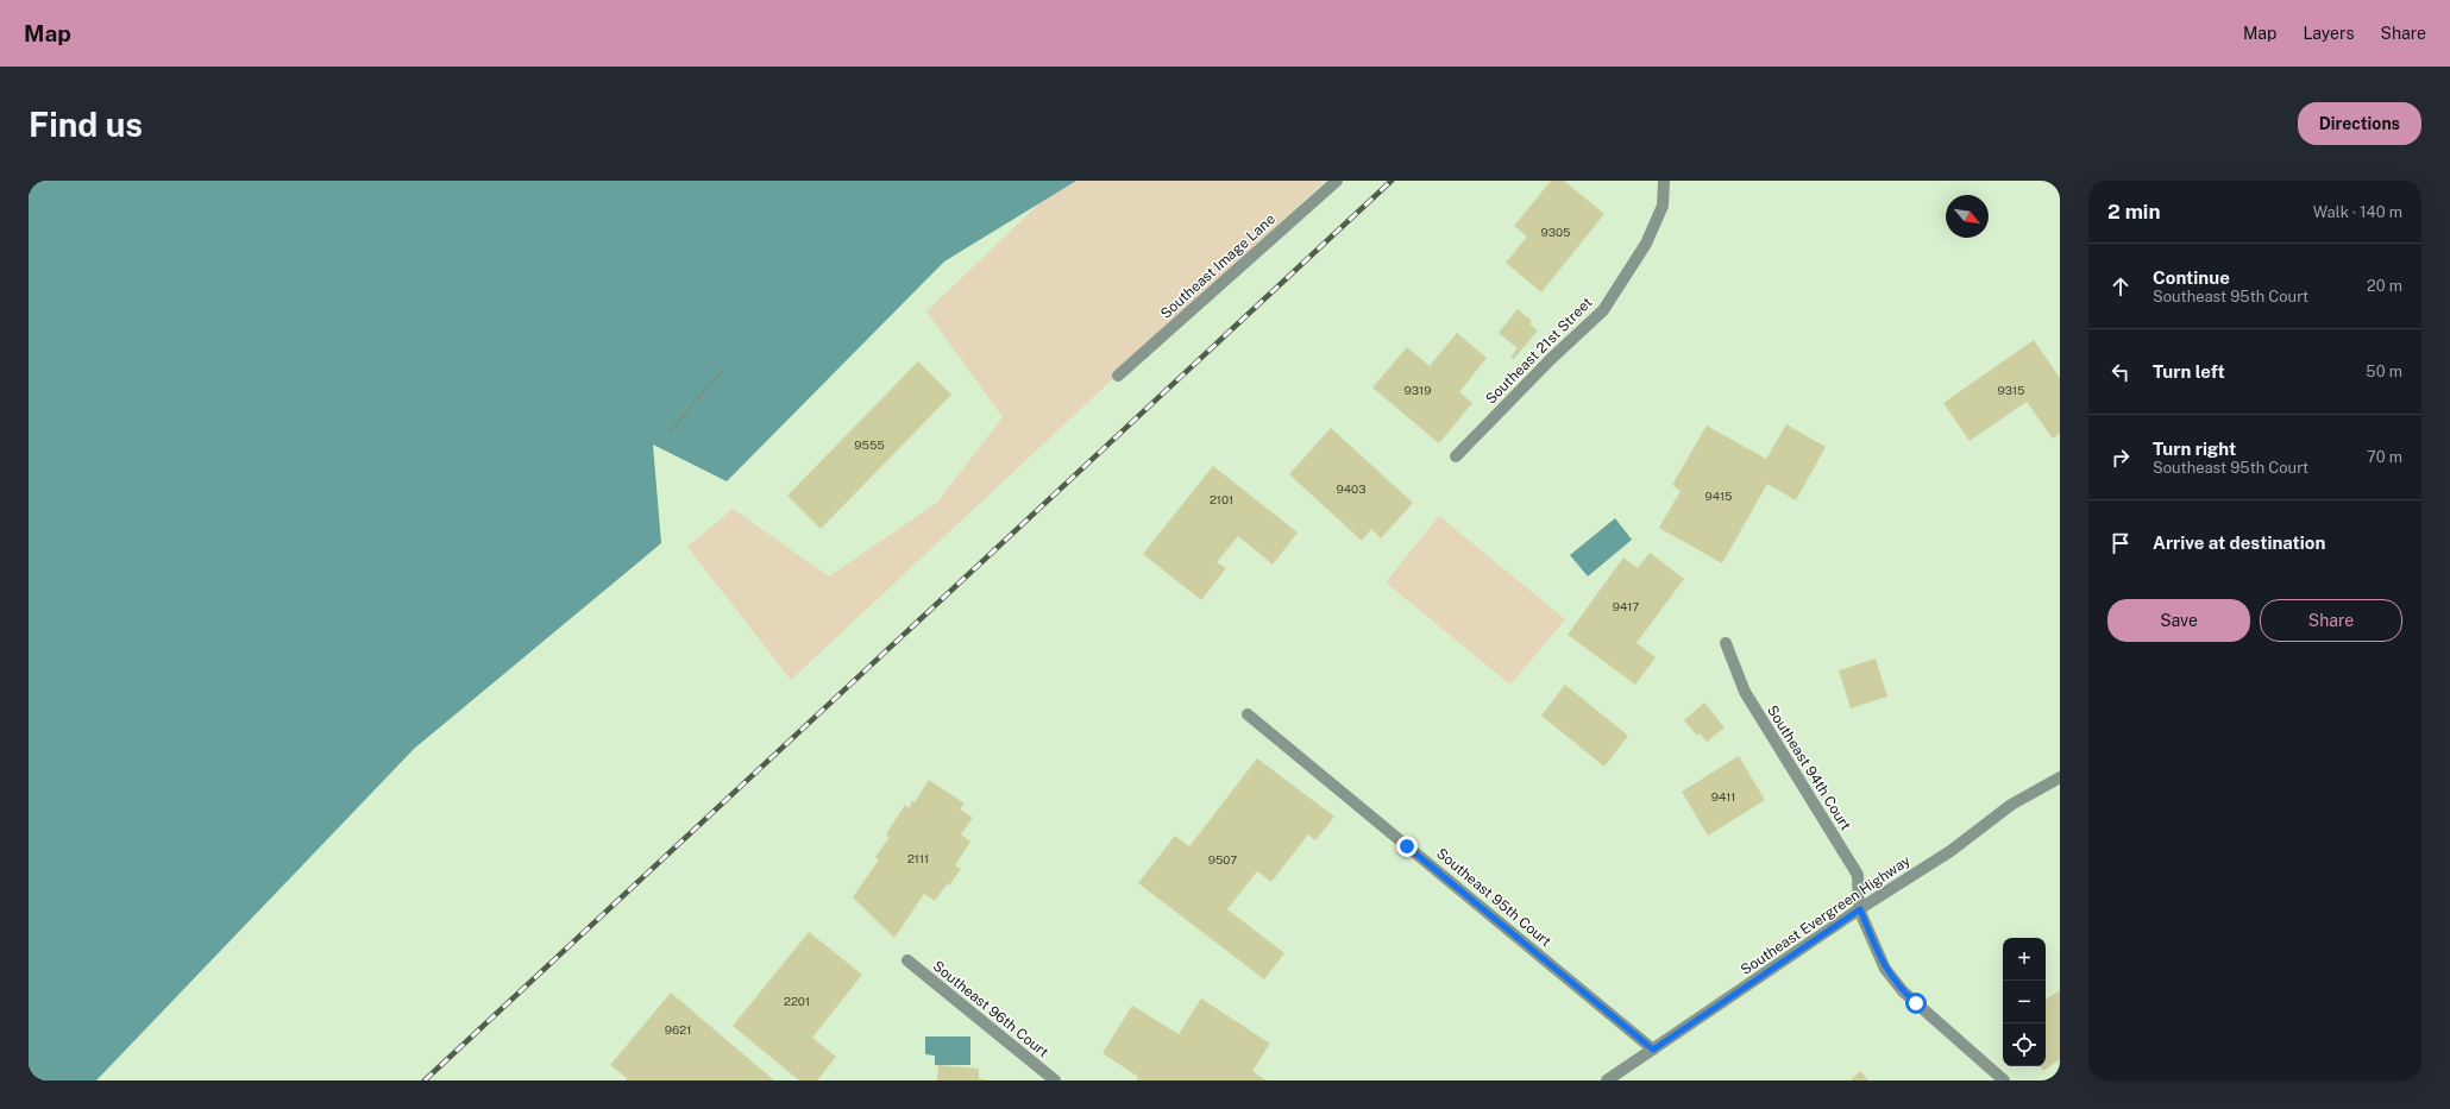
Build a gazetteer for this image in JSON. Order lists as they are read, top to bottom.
{
  "streets": {
    "street": [
      "Southeast Image Lane",
      "Southeast 21st Street",
      "Southeast 94th Court",
      "Southeast 95th Court",
      "Southeast Evergreen Highway",
      "Southeast 96th Court"
    ]
  },
  "crossings": [
    ["Southeast 94th Court", "Southeast Evergreen Highway"],
    ["Southeast 95th Court", "Southeast Evergreen Highway"]
  ],
  "house_numbers": [
    "9305",
    "9319",
    "9315",
    "9555",
    "9403",
    "9415",
    "2101",
    "9417",
    "9411",
    "2111",
    "9507",
    "2201",
    "9621"
  ],
  "north": "bottom right",
  "page": {
    "header": "Map",
    "nav": ["Map", "Layers", "Share"],
    "buttons": [
      "Directions",
      ["Save", "Share"]
    ],
    "title": "Find us",
    "heading": ["2 min", "Walk · 140 m"],
    "list": [
      ["Continue", "Southeast 95th Court", "20 m"],
      ["Turn left", "50 m"],
      ["Turn right", "Southeast 95th Court", "70 m"],
      "Arrive at destination"
    ],
    "map_buttons": ["+", "−"]
  }
}
